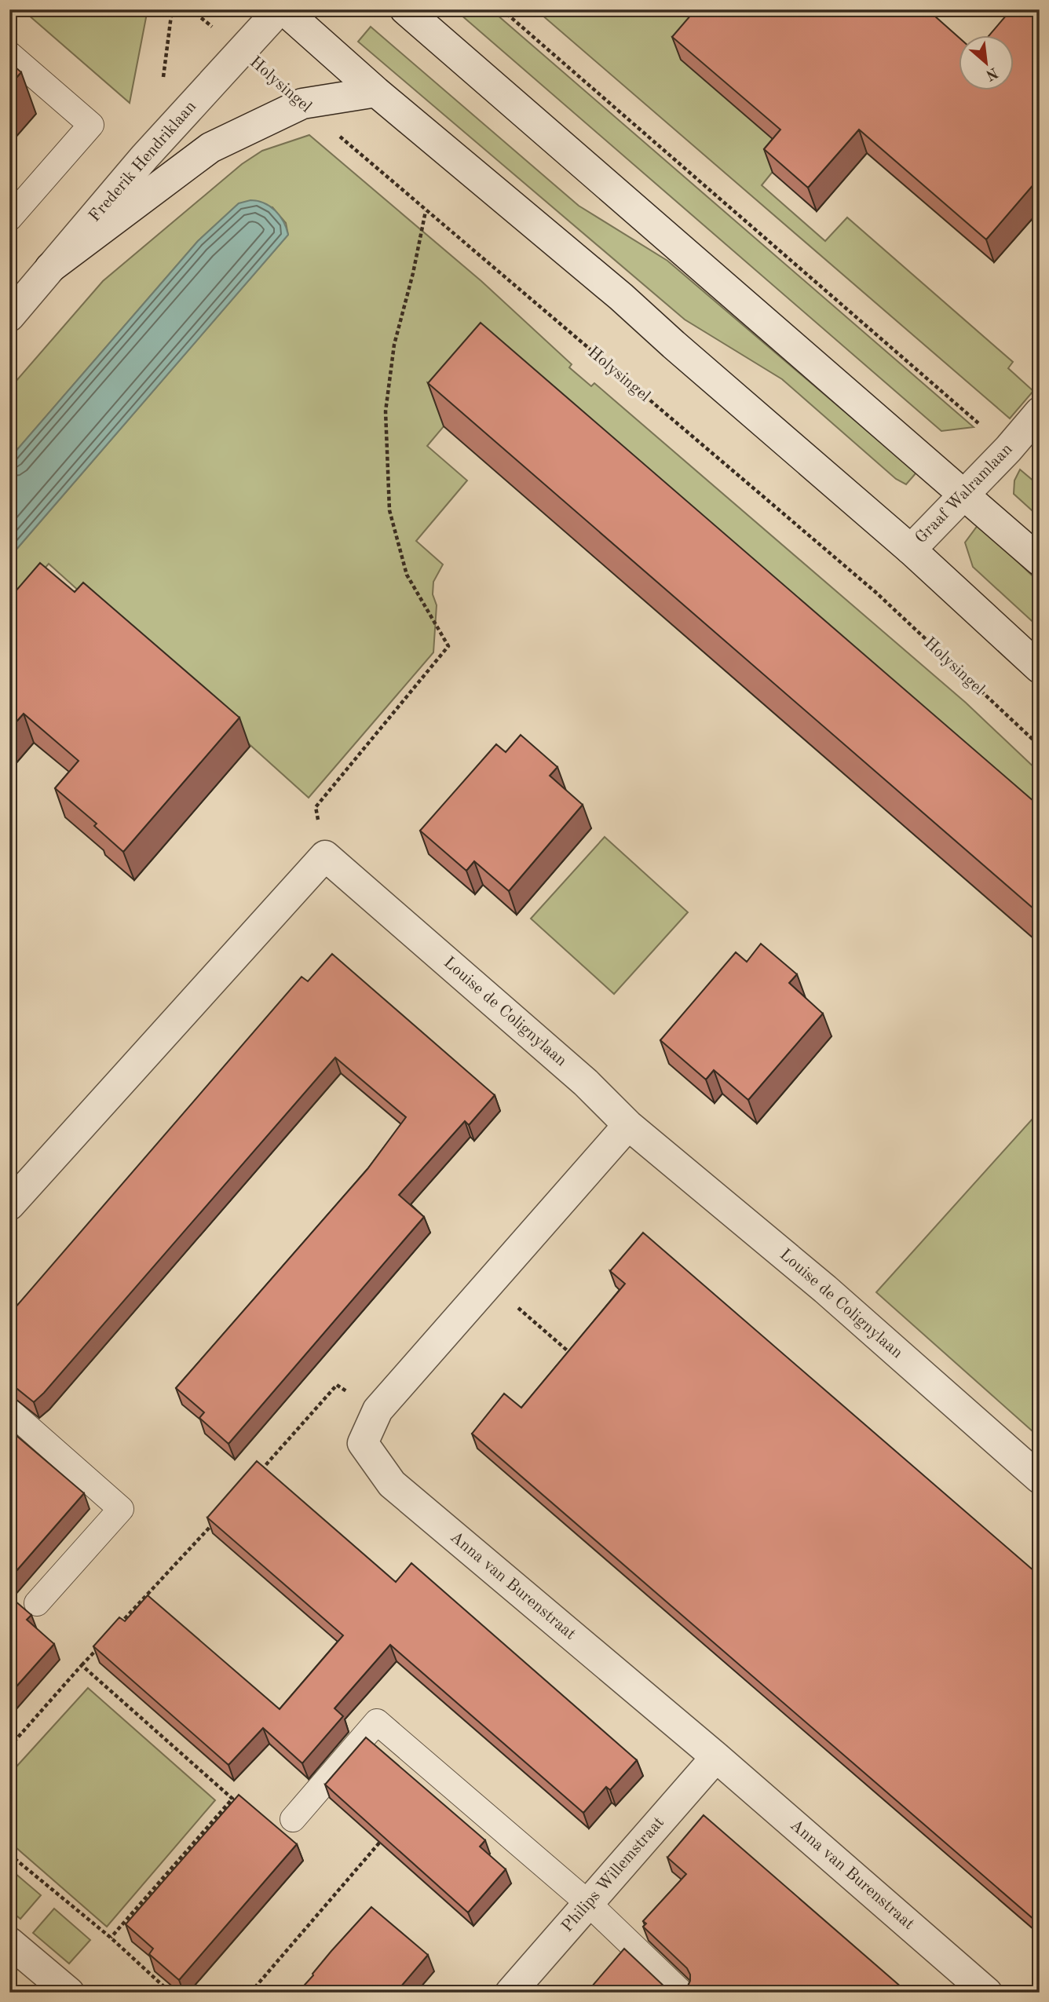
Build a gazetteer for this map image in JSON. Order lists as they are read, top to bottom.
{
  "streets": {
    "street": [
      "Frederik Hendriklaan",
      "Graaf Walramlaan",
      "Louise de Colignylaan",
      "Anna van Burenstraat",
      "Philips Willemstraat"
    ],
    "path": ["Holysingel"]
  },
  "crossings": [
    ["Holysingel", "Frederik Hendriklaan"],
    ["Louise de Colignylaan", "Anna van Burenstraat"],
    ["Anna van Burenstraat", "Philips Willemstraat"]
  ],
  "north": "bottom right"
}
